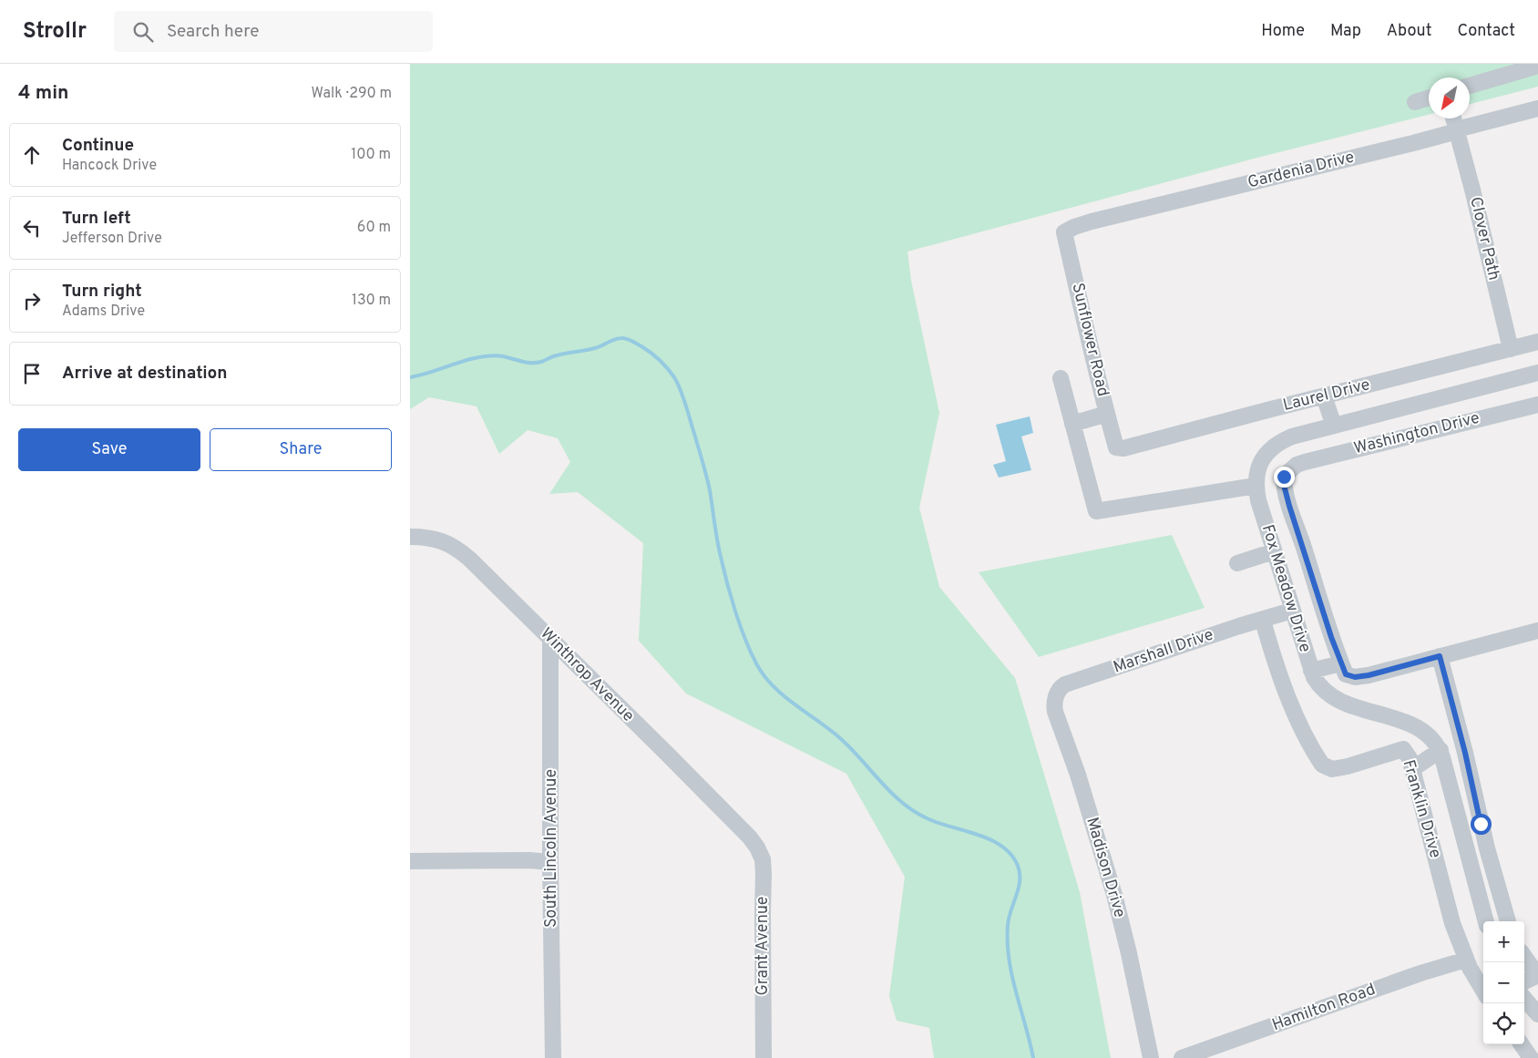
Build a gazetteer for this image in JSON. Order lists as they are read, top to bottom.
{
  "streets": {
    "street": [
      "Gardenia Drive",
      "Clover Path",
      "Sunflower Road",
      "Laurel Drive",
      "Washington Drive",
      "Fox Meadow Drive",
      "Marshall Drive",
      "Winthrop Avenue",
      "Franklin Drive",
      "South Lincoln Avenue",
      "Madison Drive",
      "Grant Avenue",
      "Hamilton Road"
    ]
  },
  "crossings": [
    ["Gardenia Drive", "Clover Path"],
    ["Gardenia Drive", "Sunflower Road"],
    ["Clover Path", "Laurel Drive"],
    ["Sunflower Road", "Laurel Drive"],
    ["Marshall Drive", "Franklin Drive"],
    ["Marshall Drive", "Madison Drive"],
    ["Winthrop Avenue", "South Lincoln Avenue"],
    ["Winthrop Avenue", "Grant Avenue"],
    ["Franklin Drive", "Hamilton Road"]
  ],
  "north": "bottom left",
  "page": {
    "header": "Strollr",
    "search": "Search here",
    "nav": [
      "Home",
      "Map",
      "About",
      "Contact"
    ],
    "heading": ["4 min", "Walk · 290 m"],
    "list": [
      ["Continue", "Hancock Drive", "100 m"],
      ["Turn left", "Jefferson Drive", "60 m"],
      ["Turn right", "Adams Drive", "130 m"],
      "Arrive at destination"
    ],
    "buttons": ["Save", "Share"],
    "map_buttons": ["+", "−"]
  }
}
